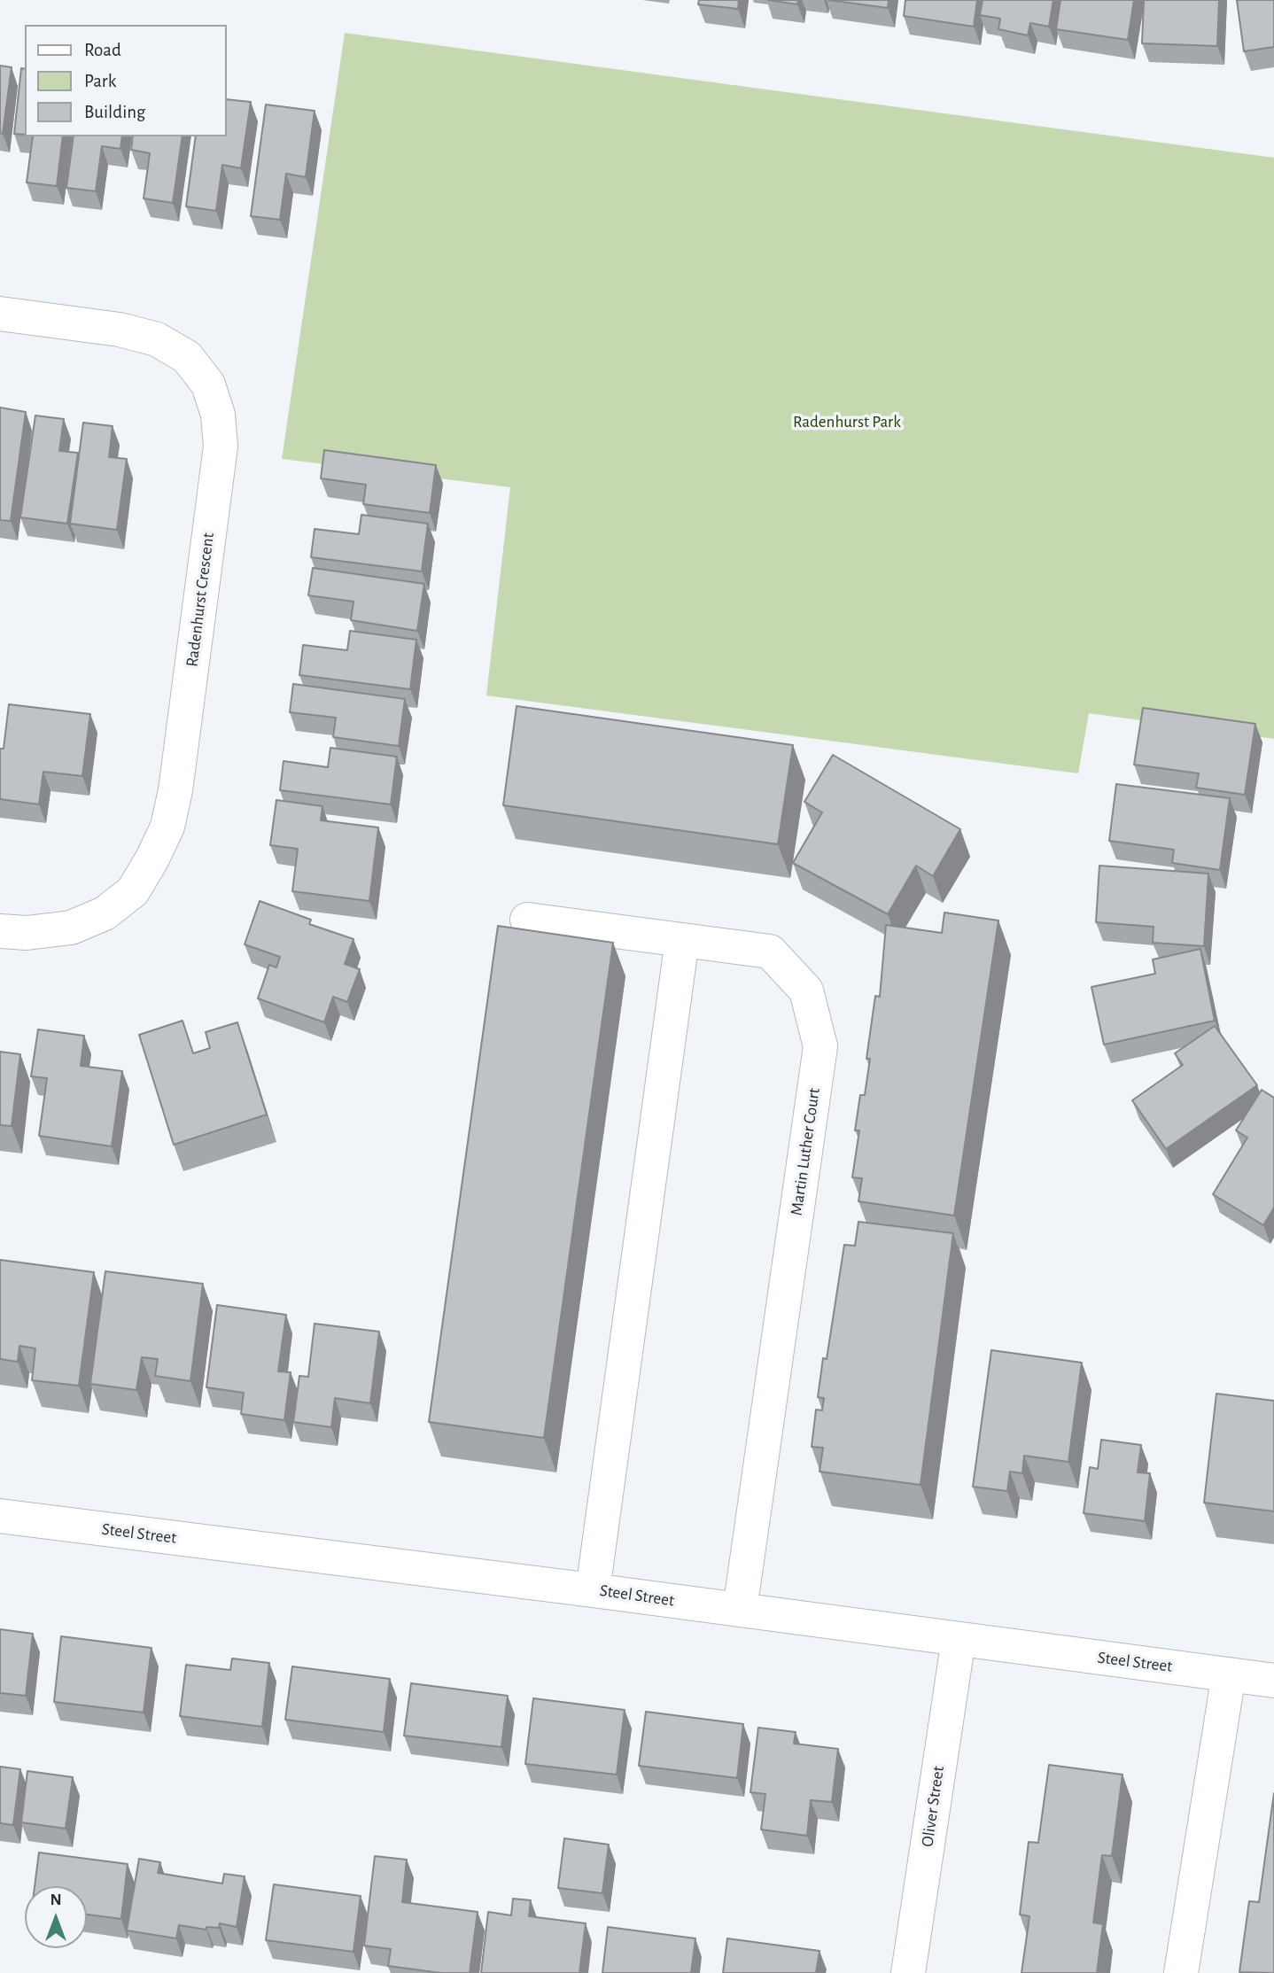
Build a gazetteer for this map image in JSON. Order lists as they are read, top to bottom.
{
  "streets": {
    "street": [
      "Radenhurst Crescent",
      "Martin Luther Court",
      "Steel Street",
      "Oliver Street"
    ]
  },
  "crossings": [
    ["Martin Luther Court", "Steel Street"],
    ["Steel Street", "Oliver Street"]
  ],
  "parks": ["Radenhurst Park"],
  "legend": ["Road", "Park", "Building"],
  "north": "top"
}
